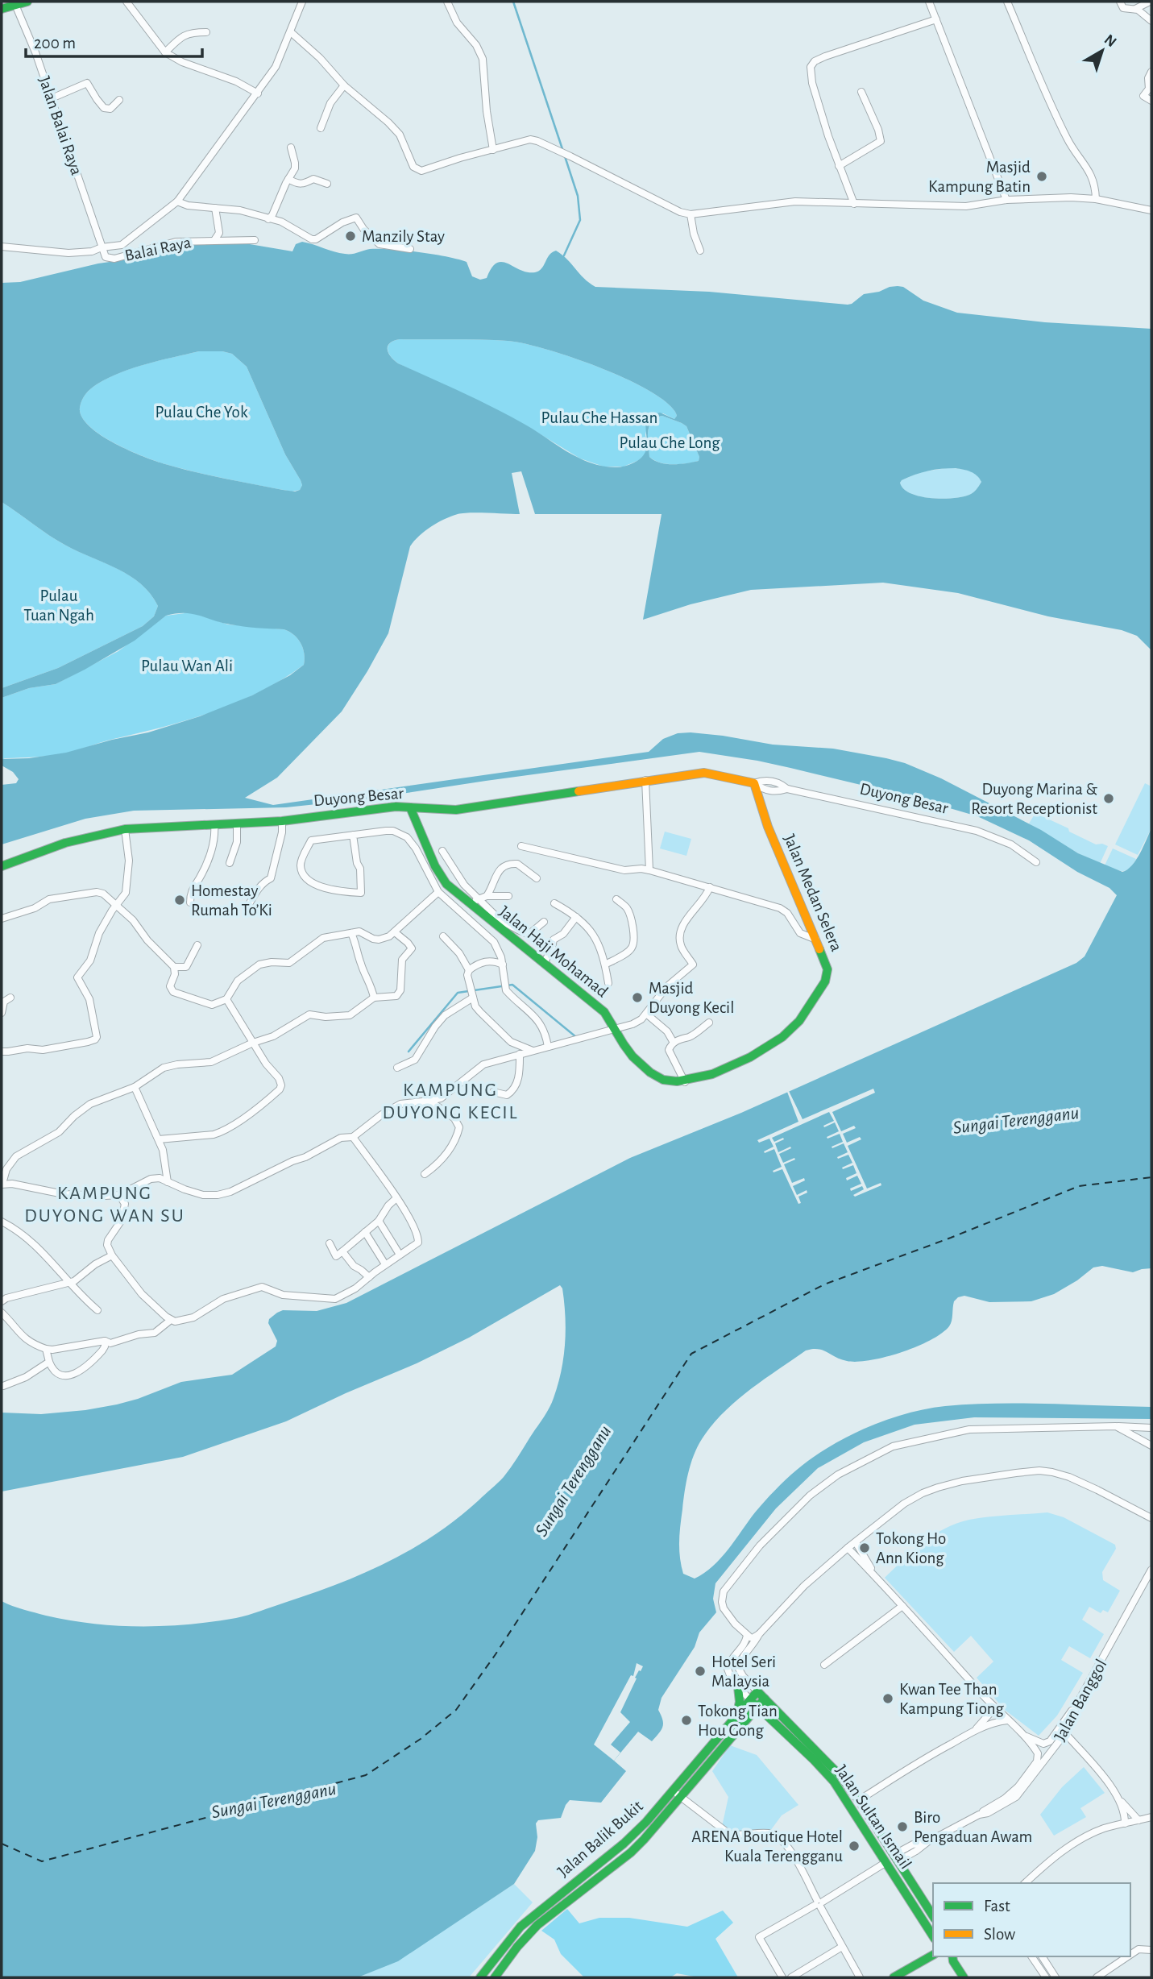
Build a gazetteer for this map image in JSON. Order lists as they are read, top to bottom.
{
  "streets": {
    "street": [
      "Jalan Balai Raya",
      "Balai Raya",
      "Duyong Besar",
      "Jalan Medan Selera",
      "Jalan Haji Mohamad",
      "Jalan Banggol",
      "Jalan Sultan Ismail",
      "Jalan Balik Bukit"
    ]
  },
  "crossings": [
    ["Jalan Balai Raya", "Balai Raya"],
    ["Duyong Besar", "Jalan Medan Selera"],
    ["Duyong Besar", "Jalan Haji Mohamad"],
    ["Jalan Medan Selera", "Jalan Haji Mohamad"],
    ["Jalan Banggol", "Jalan Sultan Ismail"],
    ["Jalan Sultan Ismail", "Jalan Balik Bukit"]
  ],
  "districts": ["KAMPUNG DUYONG KECIL", "KAMPUNG DUYONG WAN SU"],
  "water": ["Sungai Terengganu"],
  "parks": [
    "Pulau Che Yok",
    "Pulau Che Hassan",
    "Pulau Che Long",
    "Pulau Tuan Ngah",
    "Pulau Wan Ali"
  ],
  "places": [
    "Masjid Kampung Batin",
    "Manzily Stay",
    "Duyong Marina & Resort Receptionist",
    "Homestay Rumah To’Ki",
    "Masjid Duyong Kecil",
    "Tokong Ho Ann Kiong",
    "Hotel Seri Malaysia",
    "Kwan Tee Than Kampung Tiong",
    "Tokong Tian Hou Gong",
    "Biro Pengaduan Awam",
    "ARENA Boutique Hotel Kuala Terengganu"
  ],
  "legend": ["Fast", "Slow"],
  "scale_bar": "200 m",
  "north": "top right"
}
